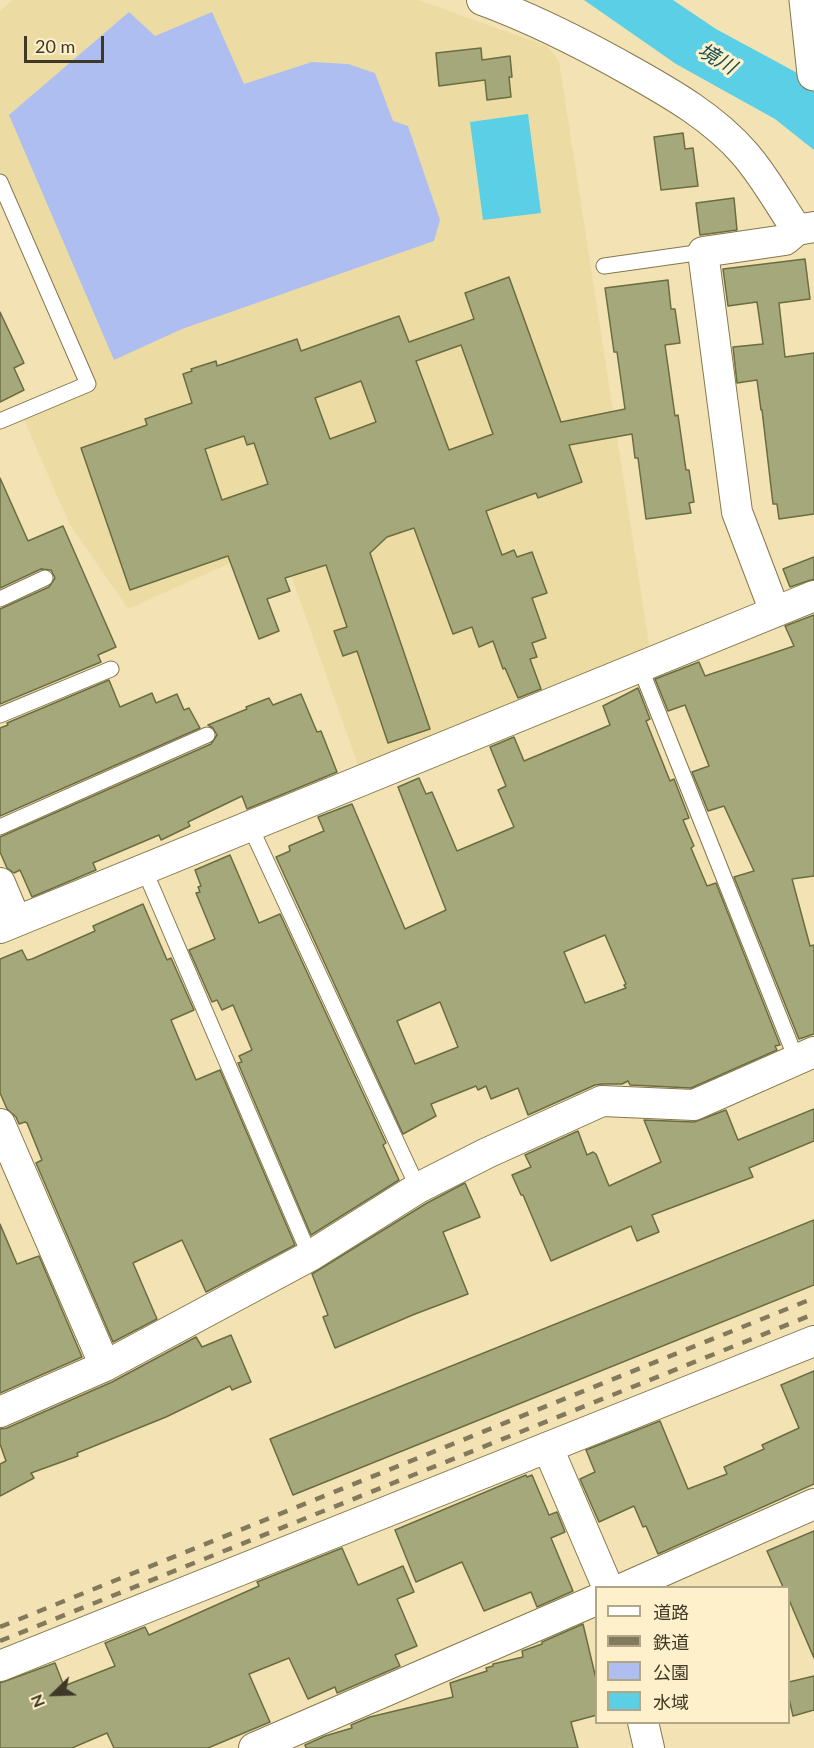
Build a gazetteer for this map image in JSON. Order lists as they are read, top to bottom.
{
  "water": ["境川"],
  "legend": [
    "道路",
    "鉄道",
    "公園",
    "水域"
  ],
  "scale_bar": "20 m",
  "north": "bottom left"
}
